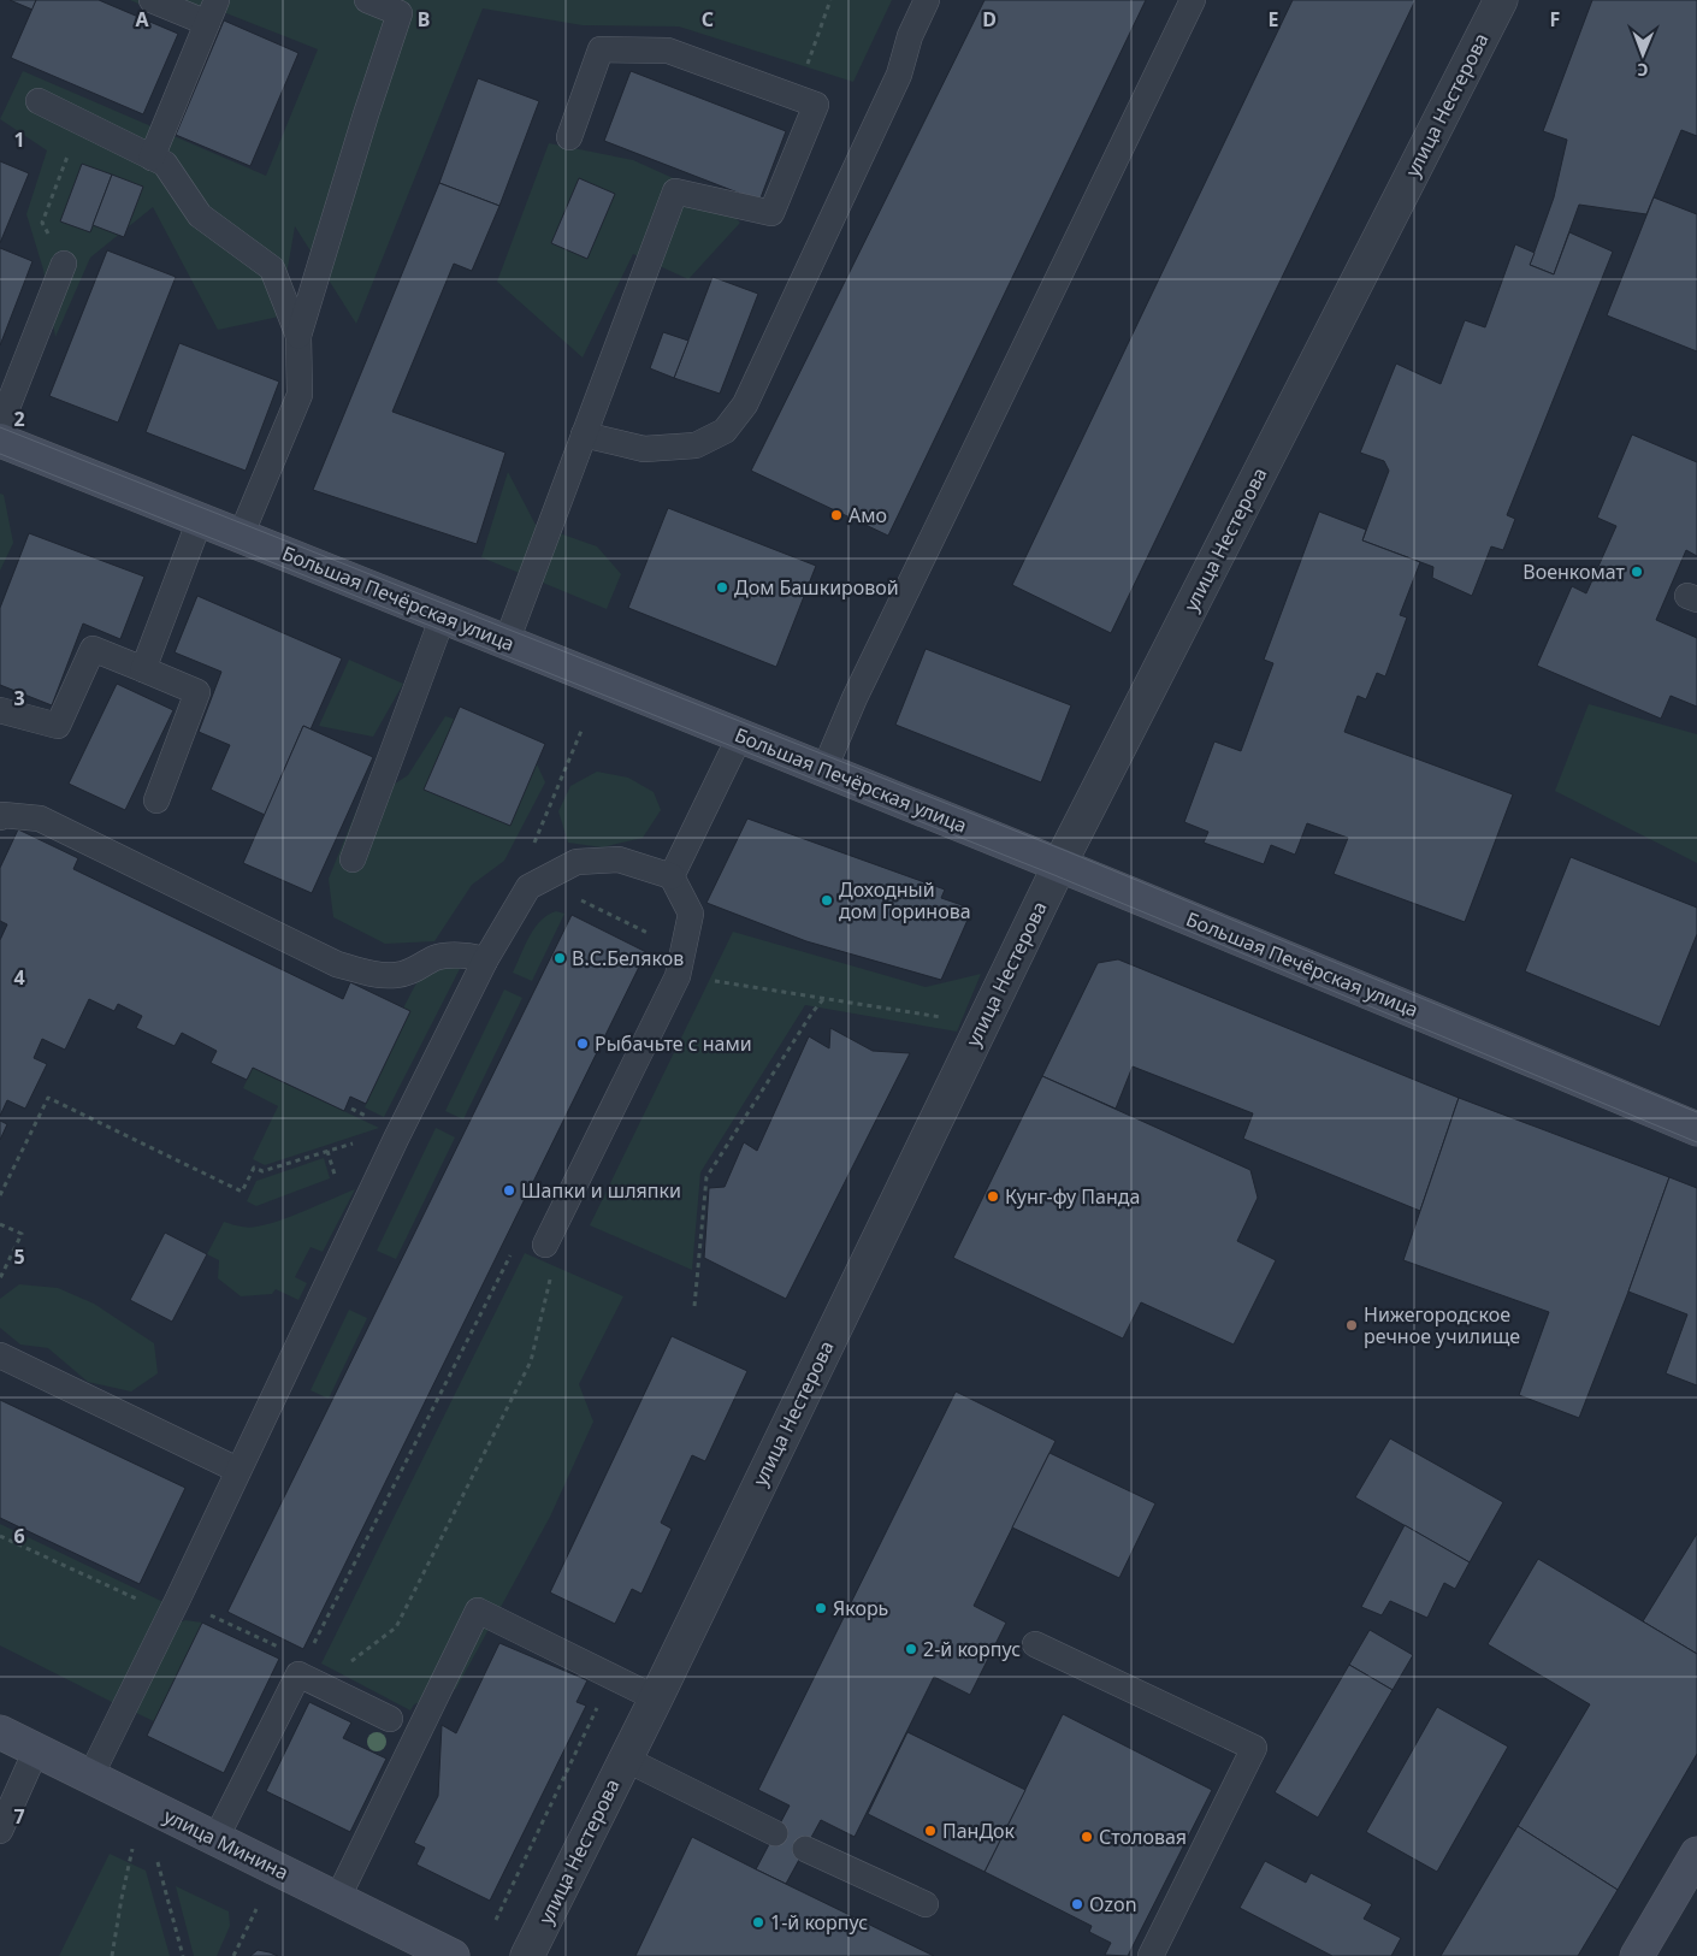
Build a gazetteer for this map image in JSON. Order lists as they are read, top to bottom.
{
  "streets": {
    "street": ["улица Нестерова", "Большая Печёрская улица", "улица Минина"]
  },
  "crossings": [
    ["улица Нестерова", "Большая Печёрская улица"]
  ],
  "places": [
    "Амо",
    "Военкомат",
    "Дом Башкировой",
    "Доходный дом Горинова",
    "В.С.Беляков",
    "Рыбачьте с нами",
    "Шапки и шляпки",
    "Кунг-фу Панда",
    "Нижегородское речное училище",
    "Якорь",
    "2-й корпус",
    "ПанДок",
    "Столовая",
    "Ozon",
    "1-й корпус"
  ],
  "north": "bottom",
  "grid": {
    "columns": [
      "A",
      "B",
      "C",
      "D",
      "E",
      "F"
    ],
    "rows": [
      "1",
      "2",
      "3",
      "4",
      "5",
      "6",
      "7"
    ]
  }
}
